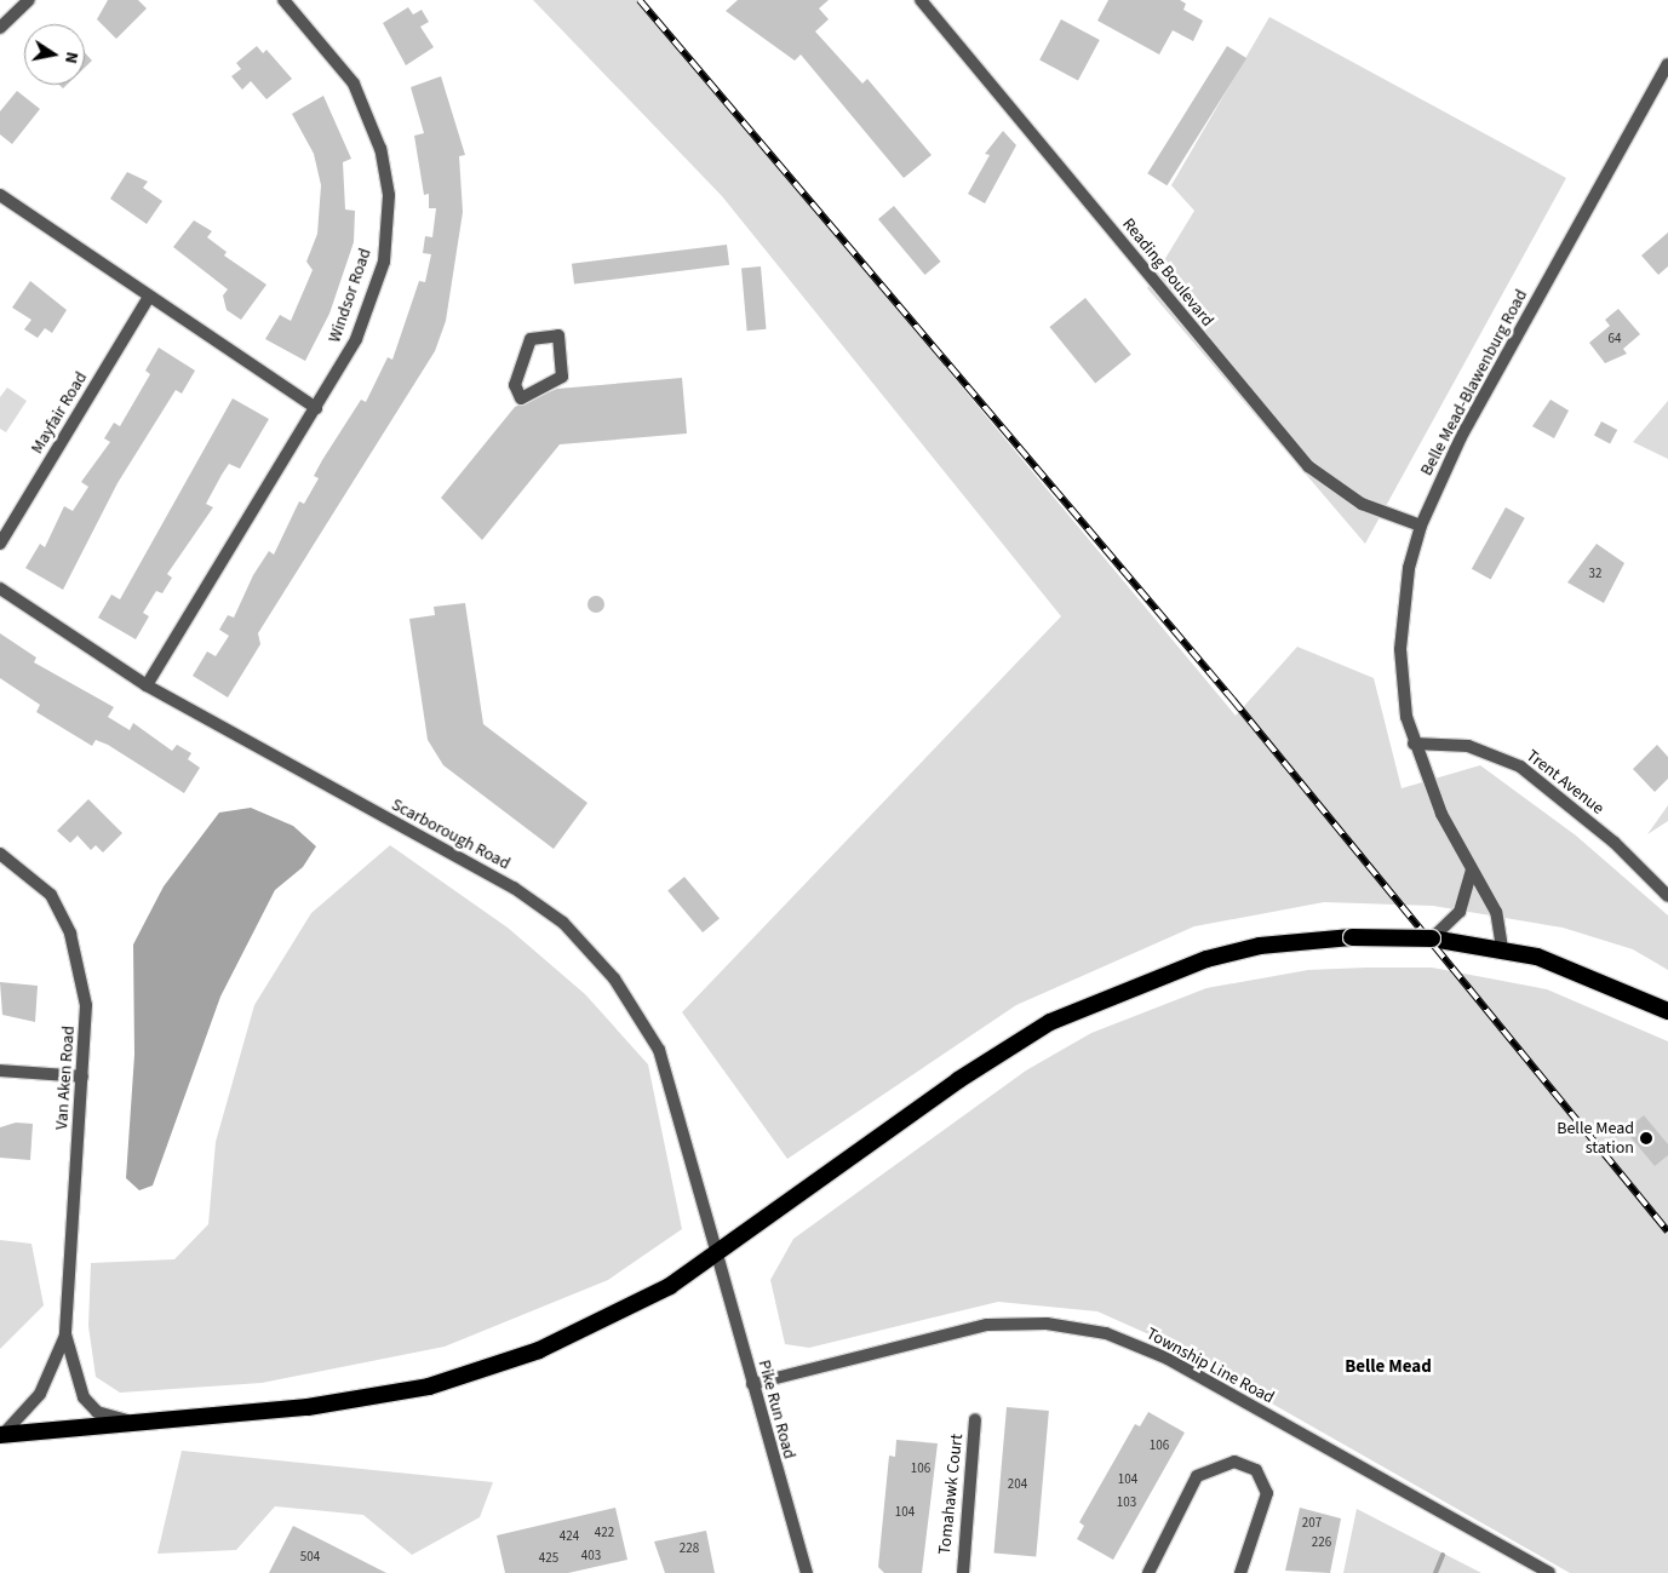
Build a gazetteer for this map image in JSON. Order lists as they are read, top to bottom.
{
  "streets": {
    "street": [
      "Reading Boulevard",
      "Windsor Road",
      "Belle Mead-Blawenburg Road",
      "Mayfair Road",
      "Trent Avenue",
      "Scarborough Road",
      "Van Aken Road",
      "Township Line Road",
      "Pike Run Road",
      "Tomahawk Court"
    ]
  },
  "crossings": [
    ["Reading Boulevard", "Belle Mead-Blawenburg Road"],
    ["Windsor Road", "Scarborough Road"],
    ["Belle Mead-Blawenburg Road", "Trent Avenue"],
    ["Scarborough Road", "Pike Run Road"],
    ["Township Line Road", "Pike Run Road"]
  ],
  "districts": ["Belle Mead"],
  "places": ["Belle Mead station"],
  "house_numbers": [
    "64",
    "32",
    "106",
    "106",
    "104",
    "204",
    "103",
    "104",
    "207",
    "422",
    "424",
    "226",
    "228",
    "403",
    "504",
    "425"
  ],
  "north": "right"
}
